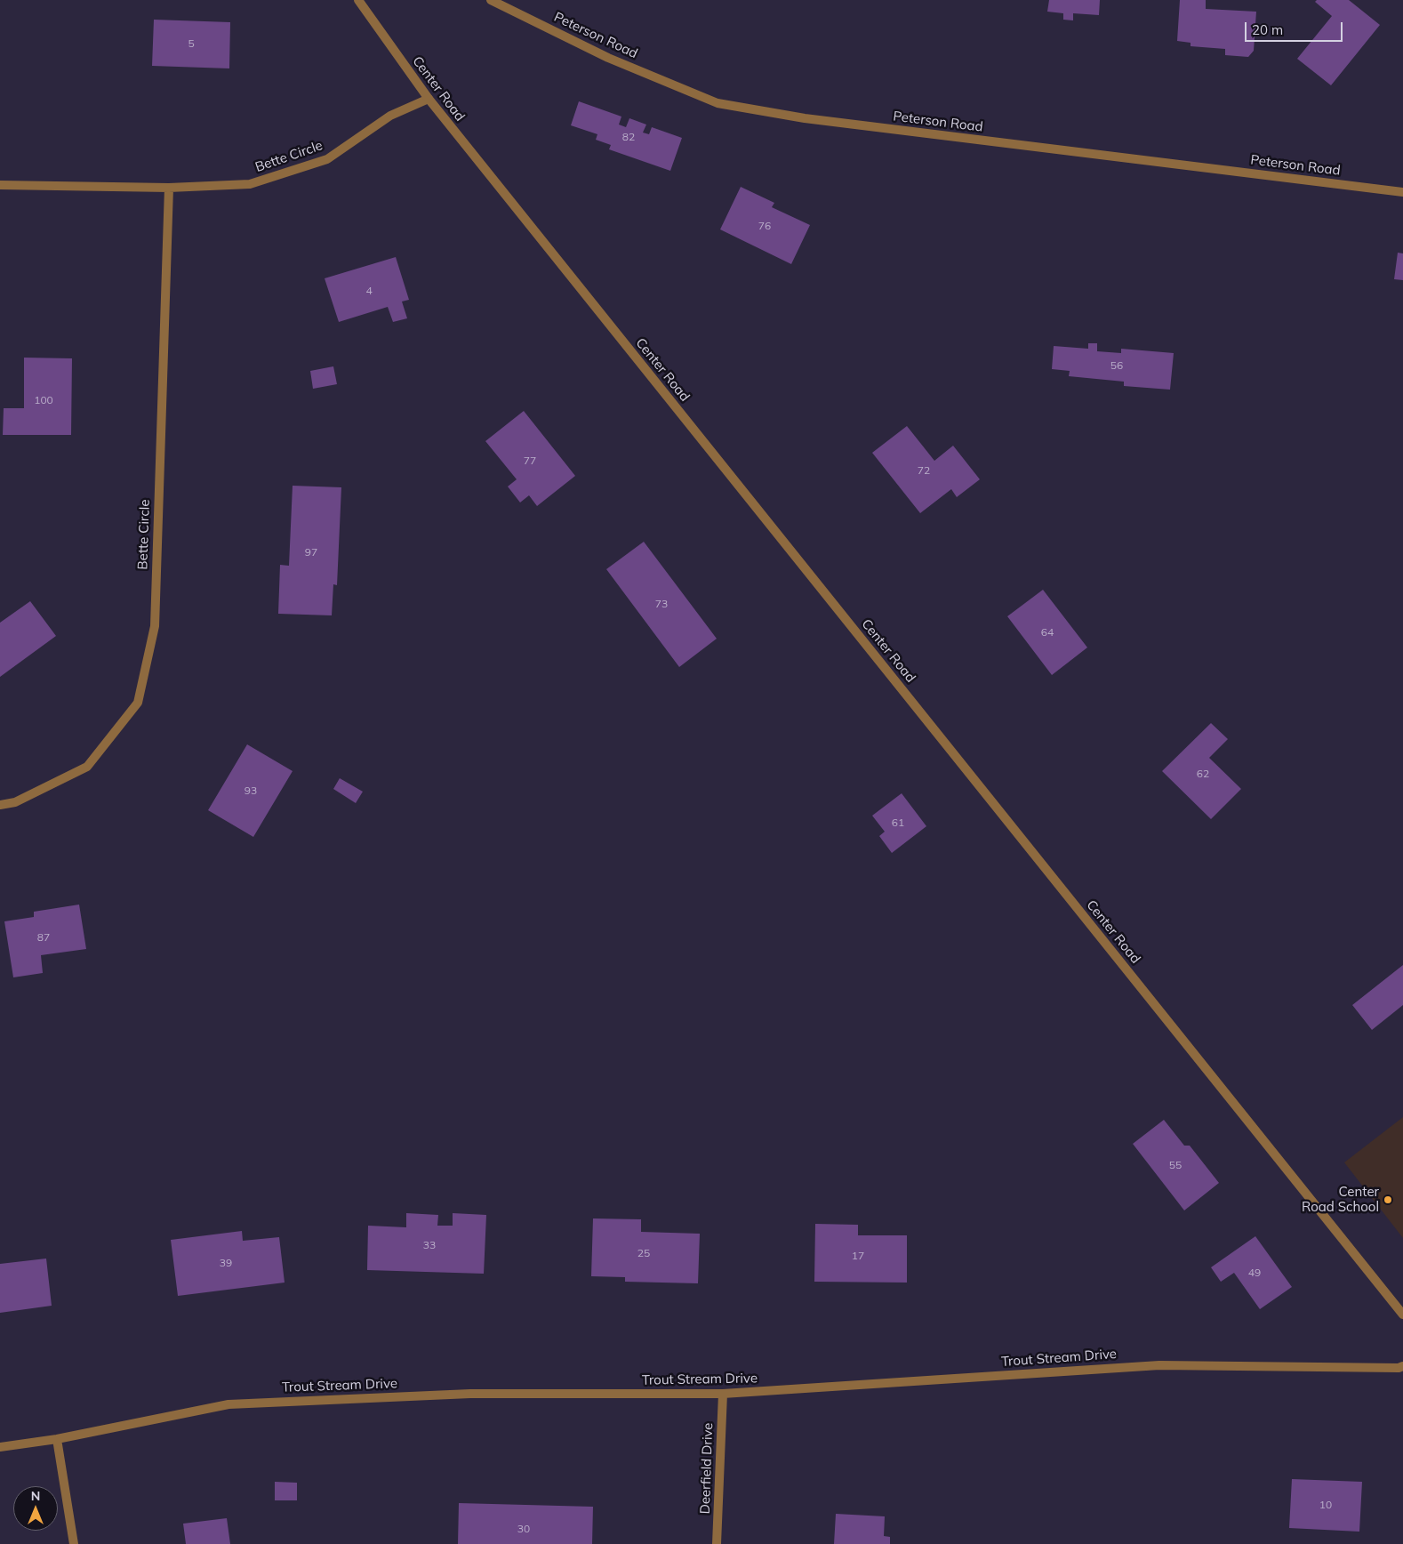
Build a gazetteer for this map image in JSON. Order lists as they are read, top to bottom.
{
  "streets": {
    "street": [
      "Peterson Road",
      "Center Road",
      "Bette Circle",
      "Trout Stream Drive",
      "Deerfield Drive"
    ]
  },
  "crossings": [
    ["Center Road", "Bette Circle"],
    ["Trout Stream Drive", "Deerfield Drive"]
  ],
  "places": ["Center Road School"],
  "house_numbers": [
    "5",
    "82",
    "76",
    "4",
    "56",
    "100",
    "77",
    "72",
    "97",
    "73",
    "64",
    "62",
    "93",
    "61",
    "87",
    "55",
    "33",
    "25",
    "17",
    "39",
    "49",
    "10",
    "30"
  ],
  "scale_bar": "20 m",
  "north": "top"
}
